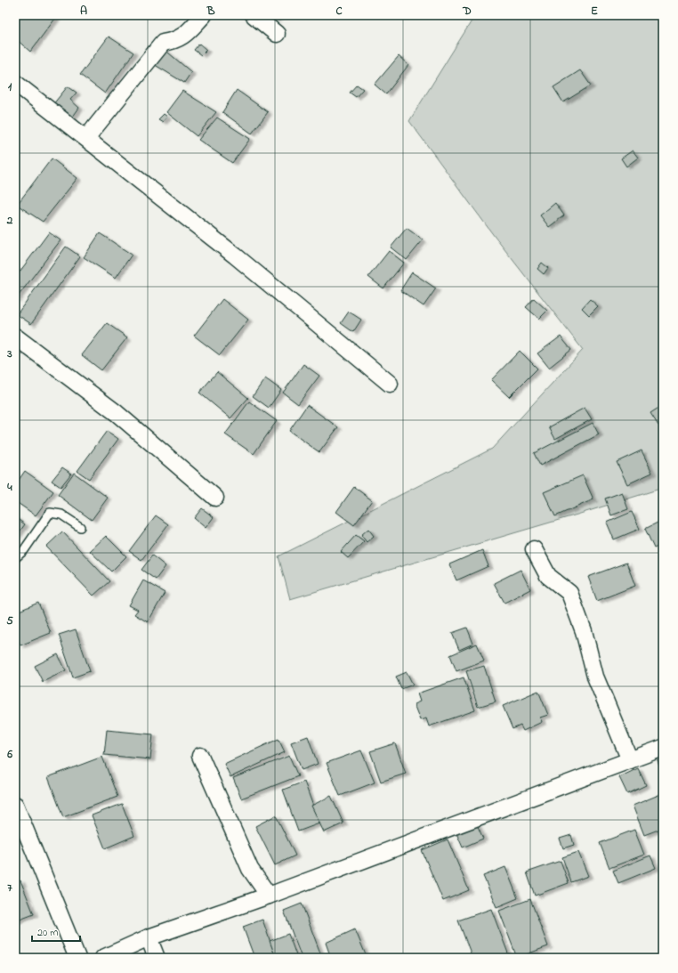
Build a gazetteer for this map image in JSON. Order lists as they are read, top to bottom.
{
  "scale_bar": "20 m",
  "grid": {
    "columns": [
      "A",
      "B",
      "C",
      "D",
      "E"
    ],
    "rows": [
      "1",
      "2",
      "3",
      "4",
      "5",
      "6",
      "7"
    ]
  }
}
